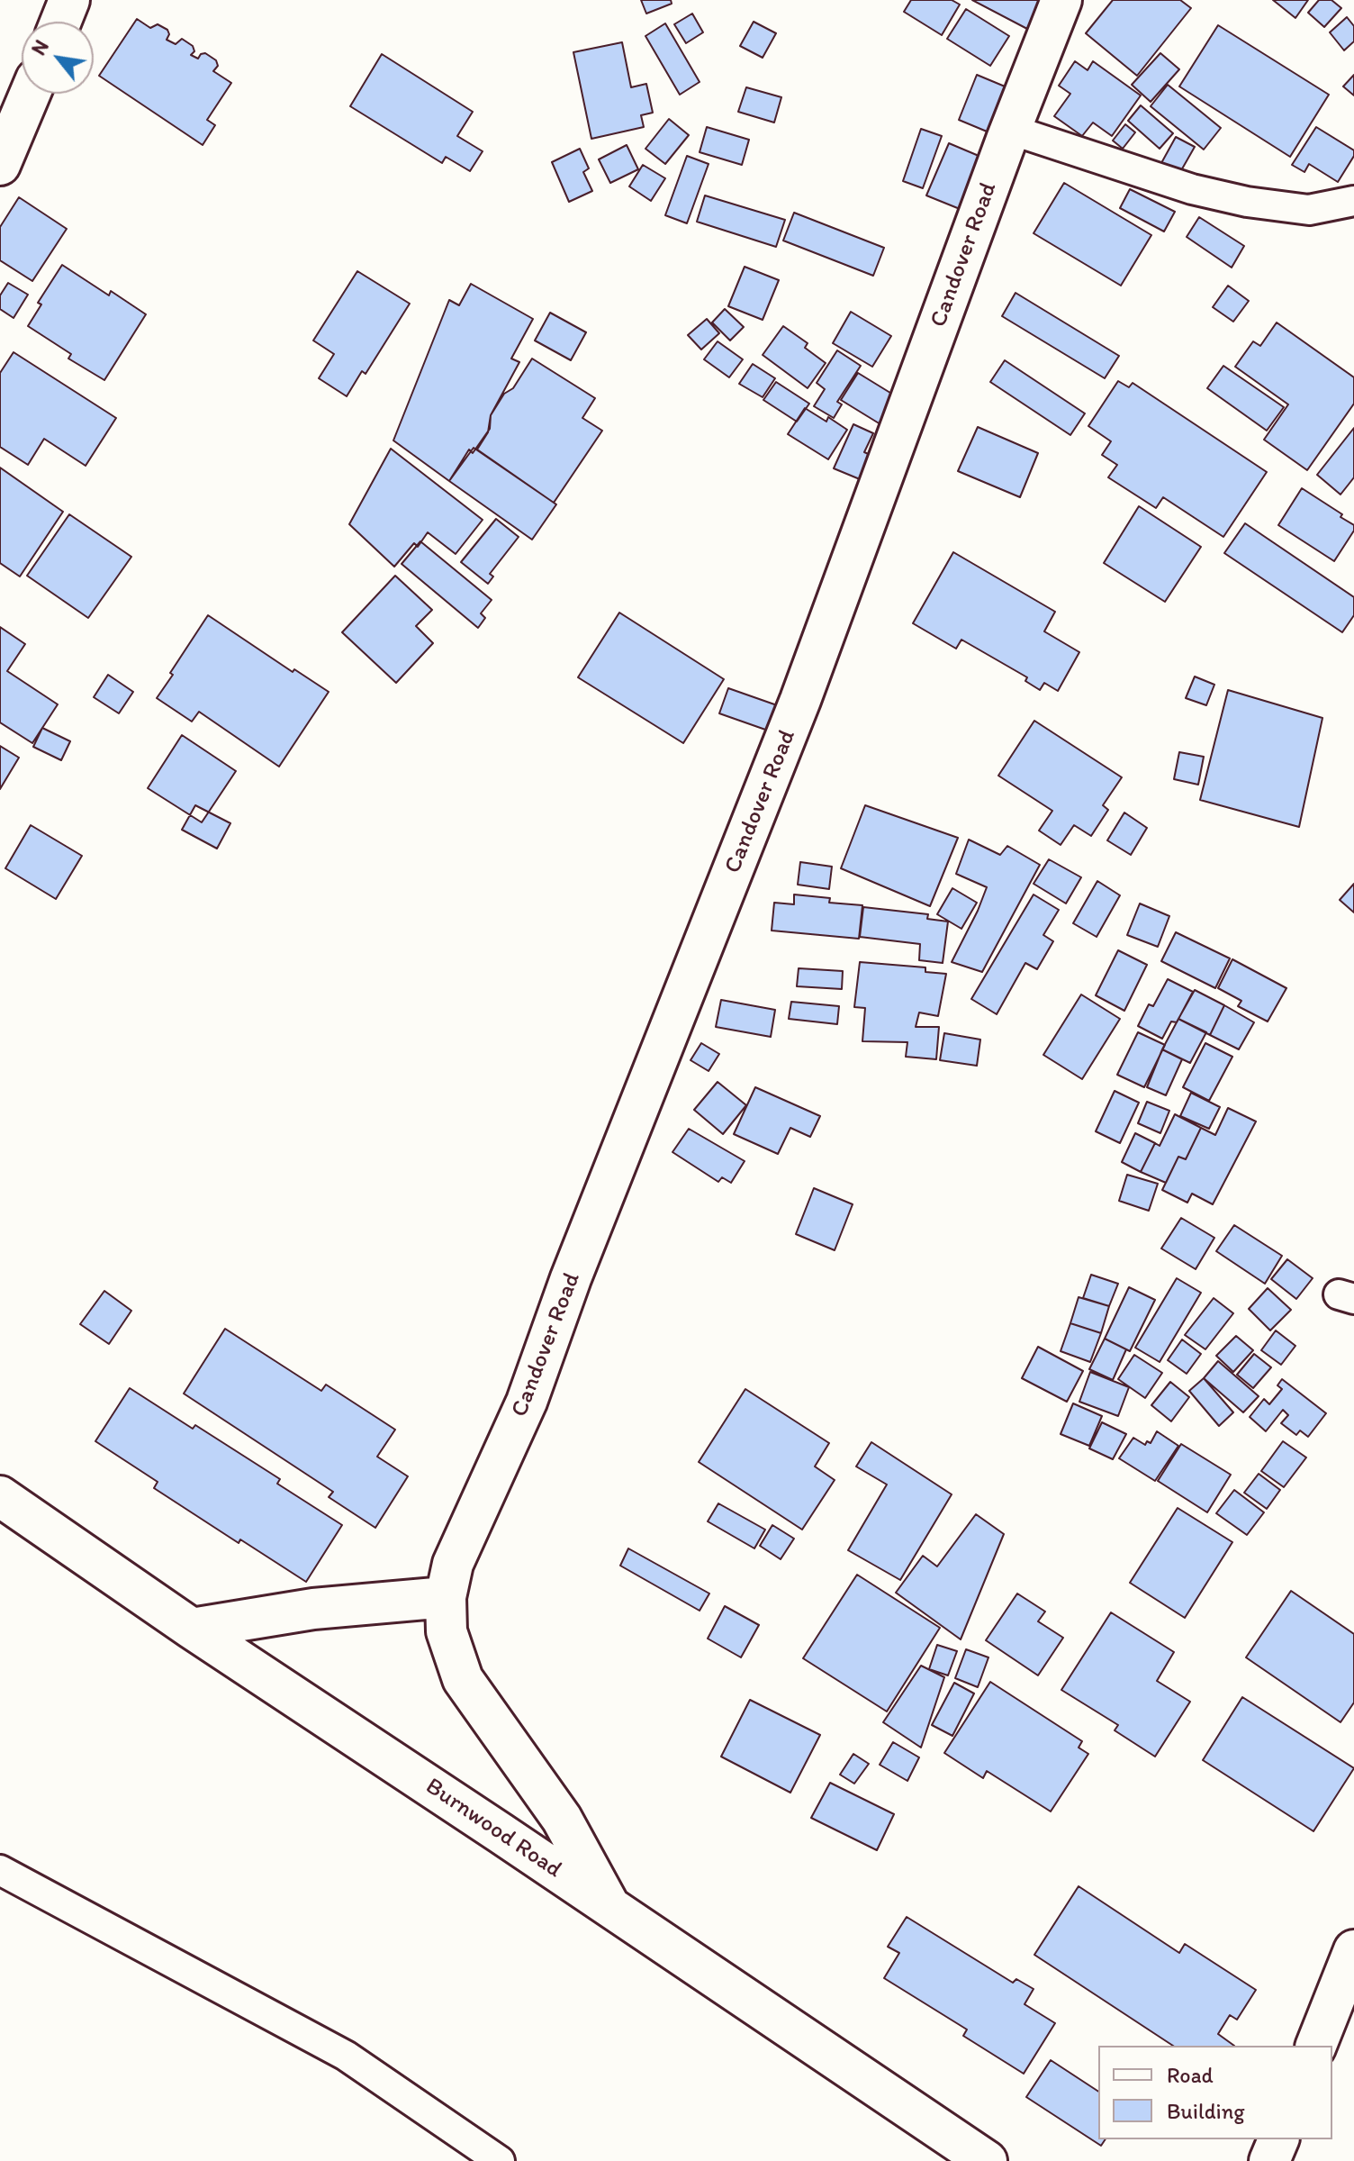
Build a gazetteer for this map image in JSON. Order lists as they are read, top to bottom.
{
  "streets": {
    "street": ["Candover Road", "Burnwood Road"]
  },
  "crossings": [
    ["Candover Road", "Burnwood Road"]
  ],
  "legend": ["Road", "Building"],
  "north": "top left"
}
